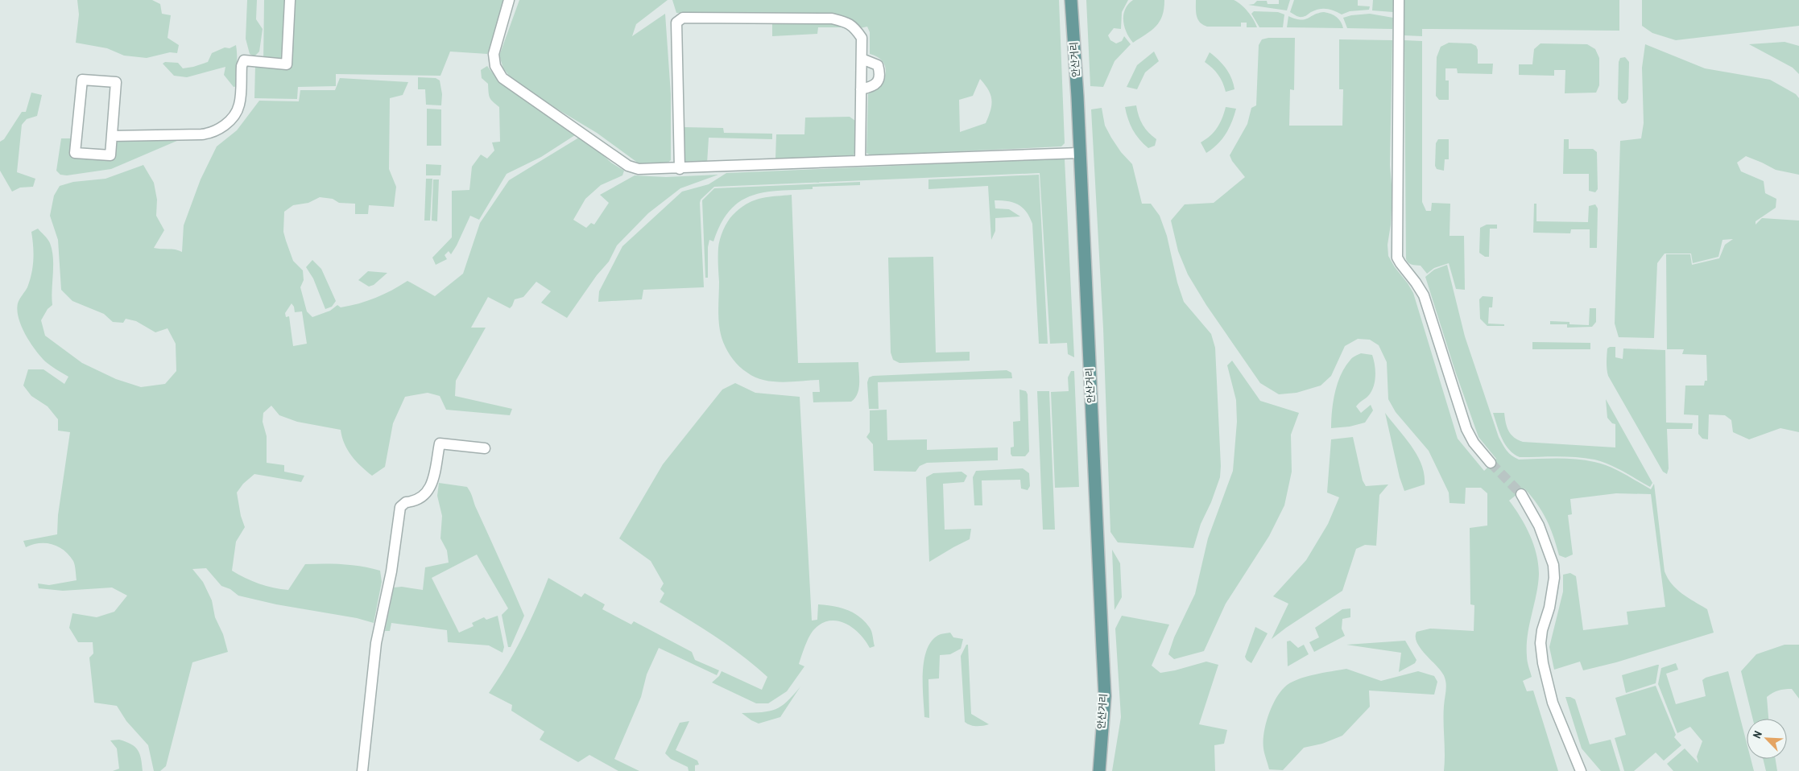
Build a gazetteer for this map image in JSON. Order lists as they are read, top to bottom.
{
  "streets": {
    "main road": ["안산거리"]
  },
  "north": "top left"
}
